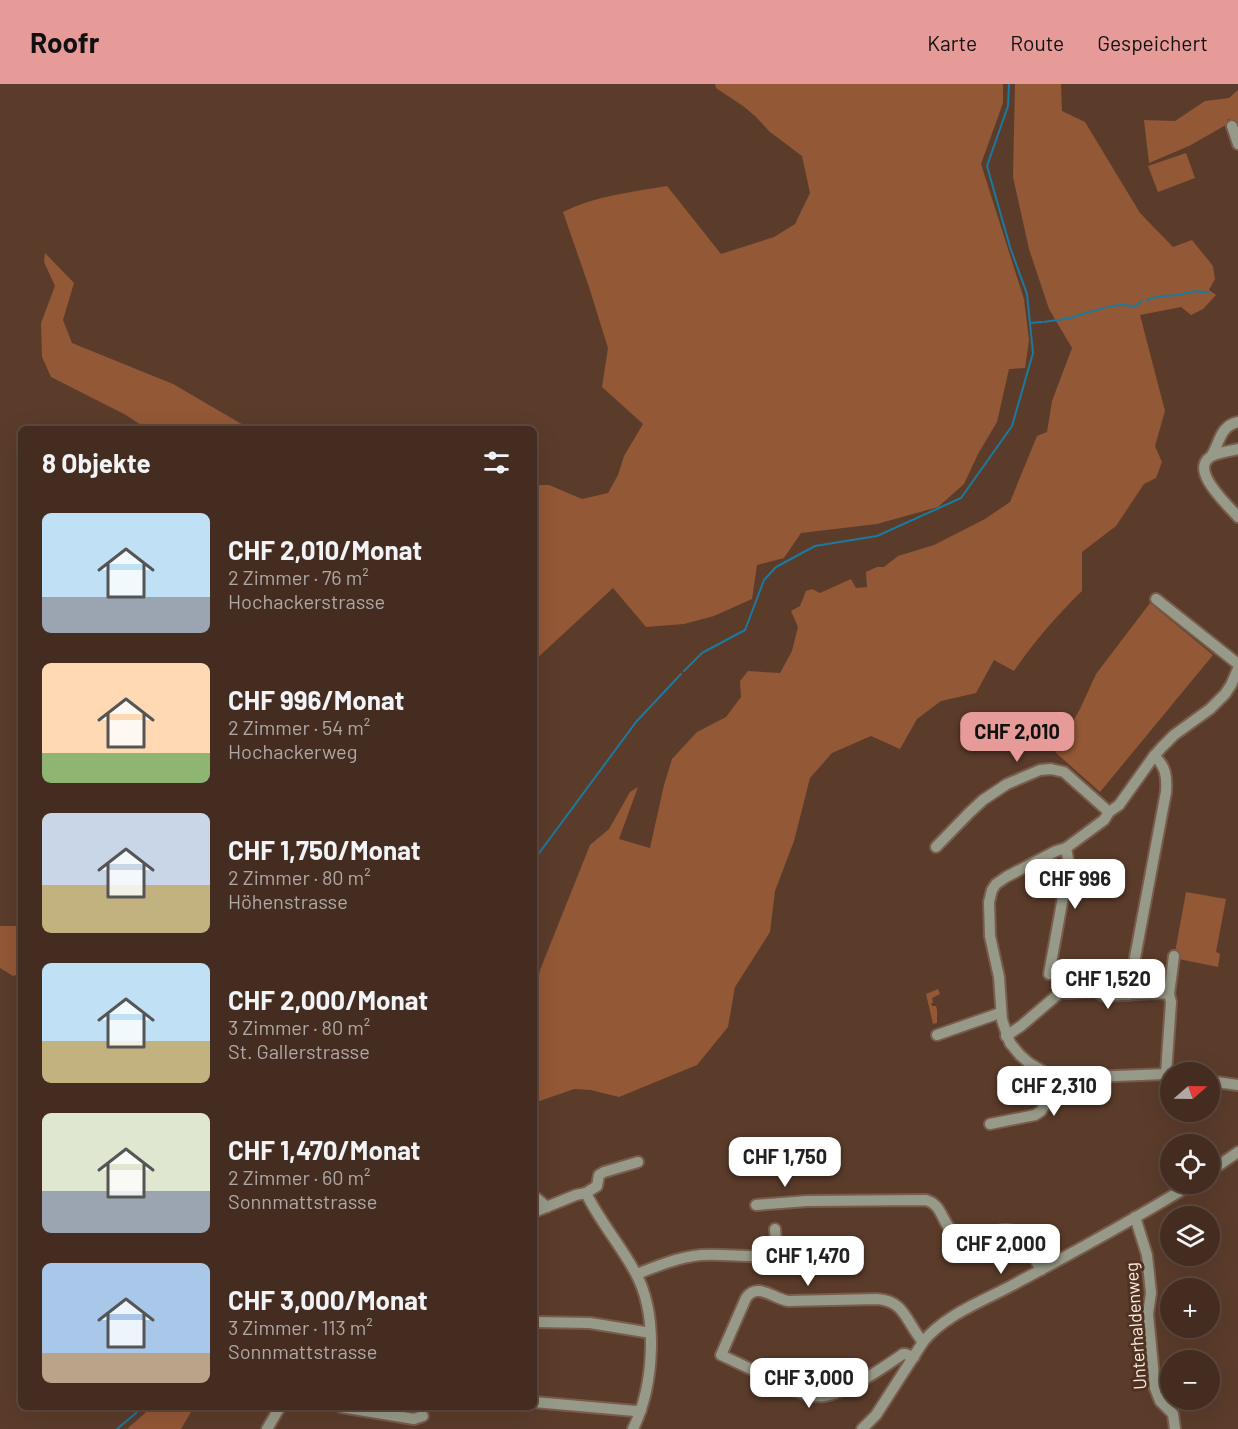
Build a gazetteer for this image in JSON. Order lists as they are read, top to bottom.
{
  "streets": {
    "street": ["Unterhaldenweg"]
  },
  "north": "right",
  "page": {
    "header": "Roofr",
    "nav": ["Karte", "Route", "Gespeichert"],
    "heading": "8 Objekte",
    "list": [
      {
        "name": "CHF 2,010/Monat",
        "note": "2 Zimmer · 76 m² · Hochackerstrasse"
      },
      {
        "name": "CHF 996/Monat",
        "note": "2 Zimmer · 54 m² · Hochackerweg"
      },
      {
        "name": "CHF 1,750/Monat",
        "note": "2 Zimmer · 80 m² · Höhenstrasse"
      },
      {
        "name": "CHF 2,000/Monat",
        "note": "3 Zimmer · 80 m² · St. Gallerstrasse"
      },
      {
        "name": "CHF 1,470/Monat",
        "note": "2 Zimmer · 60 m² · Sonnmattstrasse"
      },
      {
        "name": "CHF 3,000/Monat",
        "note": "3 Zimmer · 113 m² · Sonnmattstrasse"
      }
    ],
    "price": [
      "CHF 2,010",
      "CHF 996",
      "CHF 1,520",
      "CHF 2,310",
      "CHF 1,750",
      "CHF 2,000",
      "CHF 1,470",
      "CHF 3,000"
    ],
    "map_buttons": ["+", "−"]
  }
}
